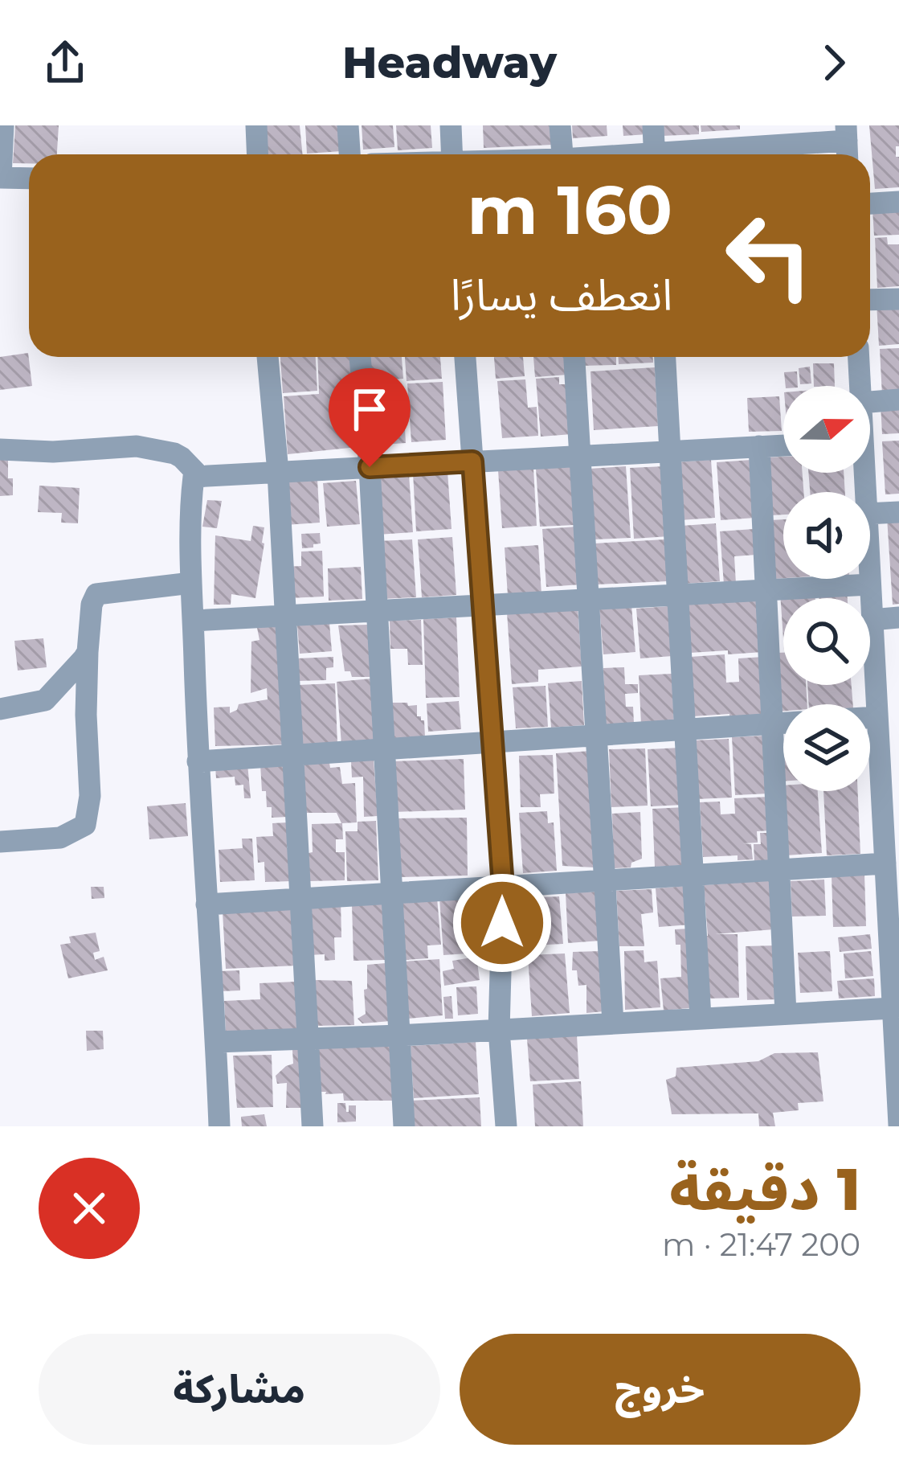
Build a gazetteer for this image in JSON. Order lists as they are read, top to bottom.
{
  "north": "right",
  "page": {
    "header": "Headway",
    "turn": ["160 m", "انعطف يسارًا"],
    "heading": ["1 دقيقة", "200 m · 21:47"],
    "buttons": ["خروج", "مشاركة"]
  }
}
